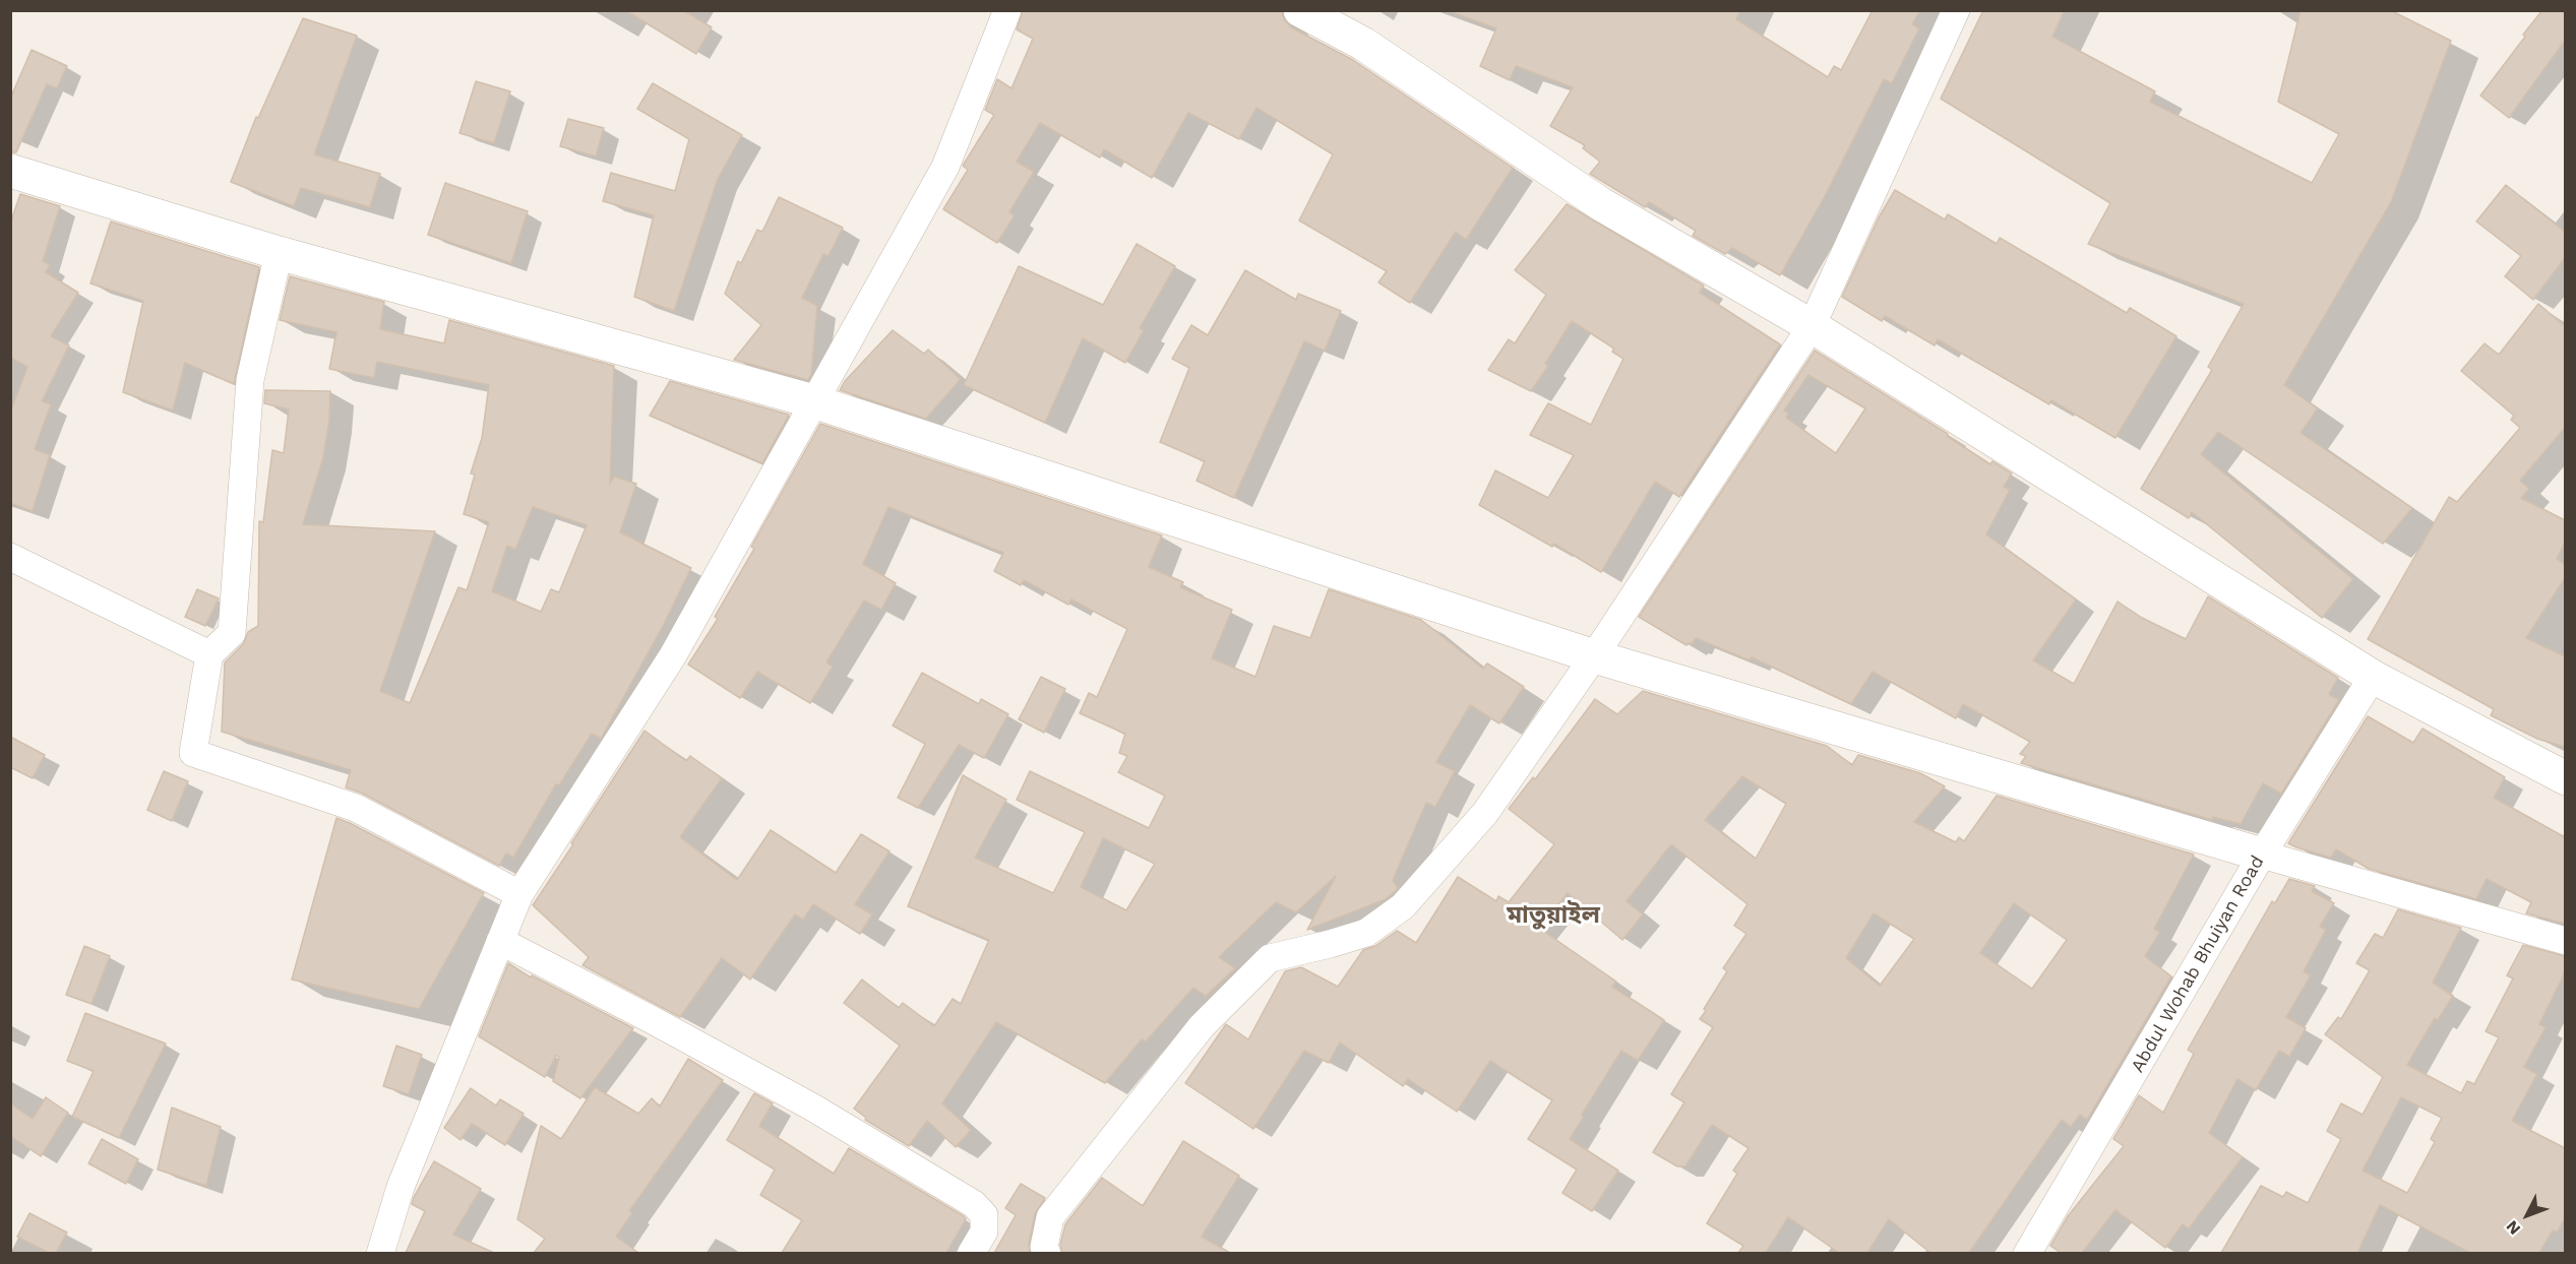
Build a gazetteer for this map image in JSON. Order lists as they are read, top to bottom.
{
  "streets": {
    "street": ["Abdul Wohab Bhuiyan Road"]
  },
  "districts": ["মাতুয়াইল"],
  "north": "bottom left"
}
